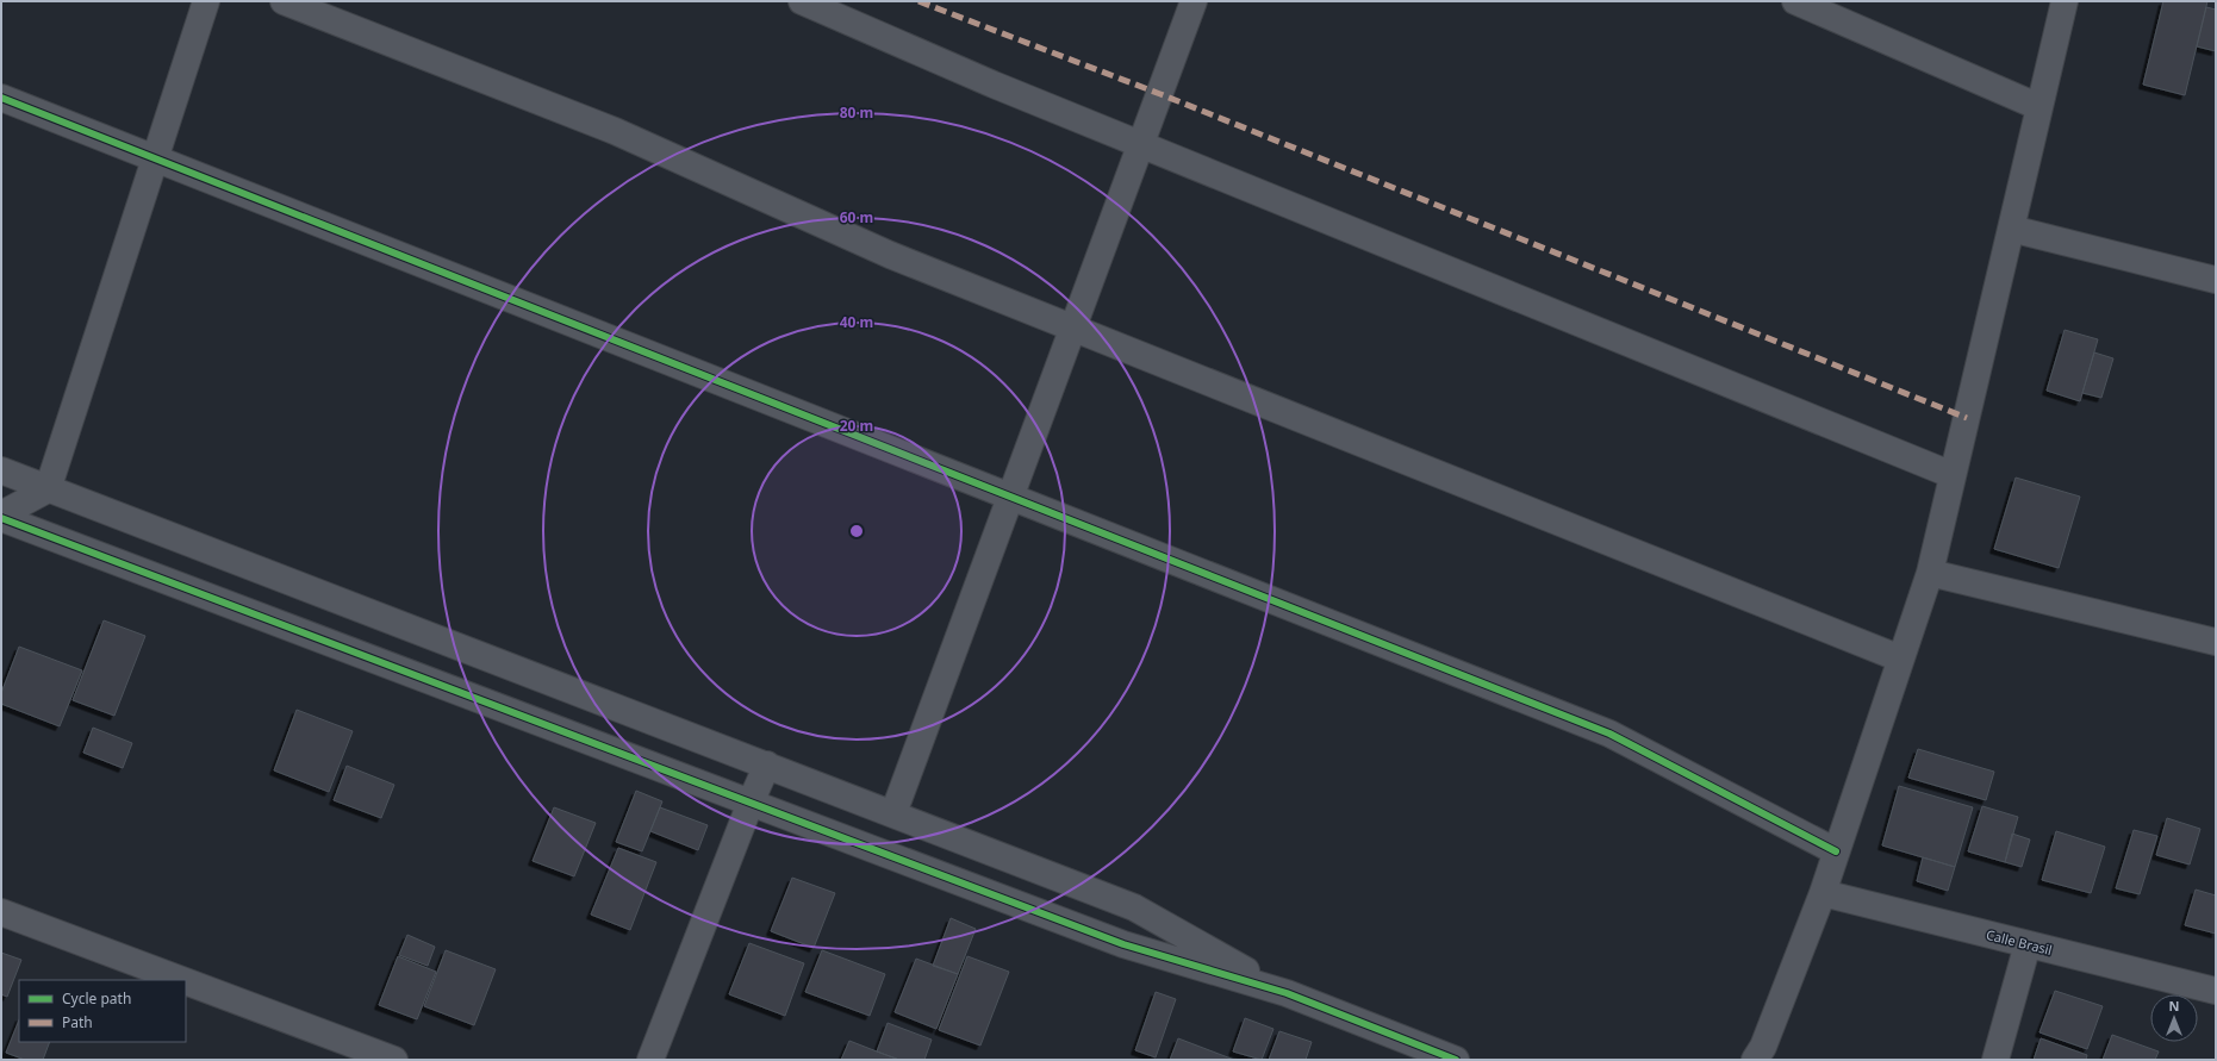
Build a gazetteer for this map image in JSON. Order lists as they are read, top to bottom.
{
  "streets": {
    "street": ["Calle Brasil"]
  },
  "legend": ["Cycle path", "Path"],
  "north": "top",
  "rings": [
    "80 m",
    "60 m",
    "40 m",
    "20 m"
  ]
}
